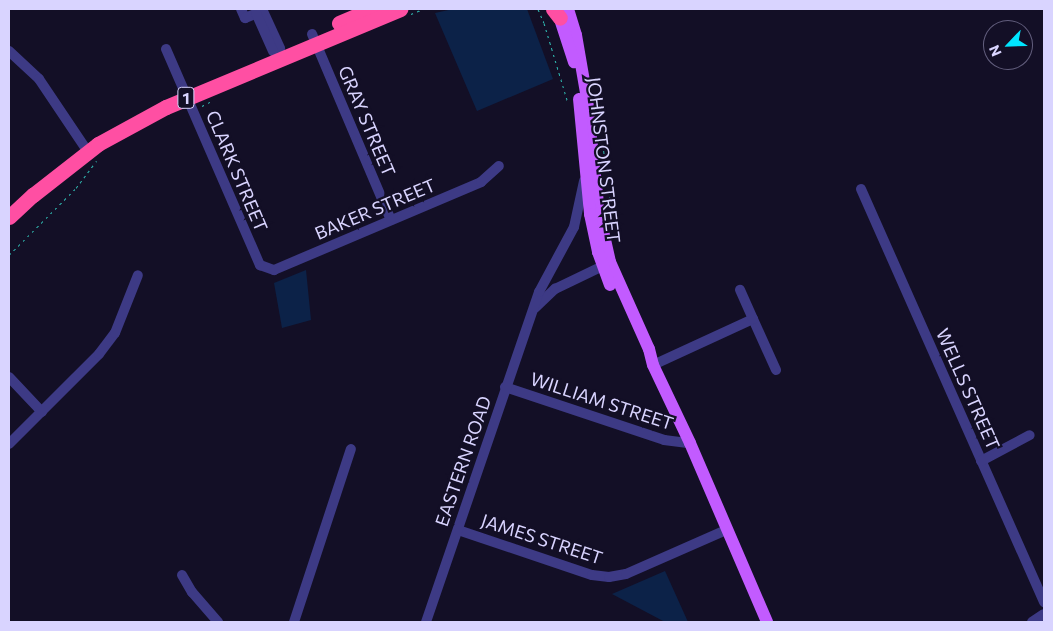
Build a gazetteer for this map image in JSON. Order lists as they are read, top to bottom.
{
  "streets": {
    "highway": ["1"],
    "main road": ["JOHNSTON STREET"],
    "street": [
      "GRAY STREET",
      "CLARK STREET",
      "BAKER STREET",
      "WELLS STREET",
      "WILLIAM STREET",
      "EASTERN ROAD",
      "JAMES STREET"
    ]
  },
  "crossings": [
    ["1", "GRAY STREET"],
    ["1", "CLARK STREET"],
    ["GRAY STREET", "BAKER STREET"],
    ["JOHNSTON STREET", "WILLIAM STREET"],
    ["JOHNSTON STREET", "EASTERN ROAD"],
    ["JOHNSTON STREET", "JAMES STREET"],
    ["CLARK STREET", "BAKER STREET"],
    ["WILLIAM STREET", "EASTERN ROAD"],
    ["EASTERN ROAD", "JAMES STREET"]
  ],
  "north": "bottom left"
}
